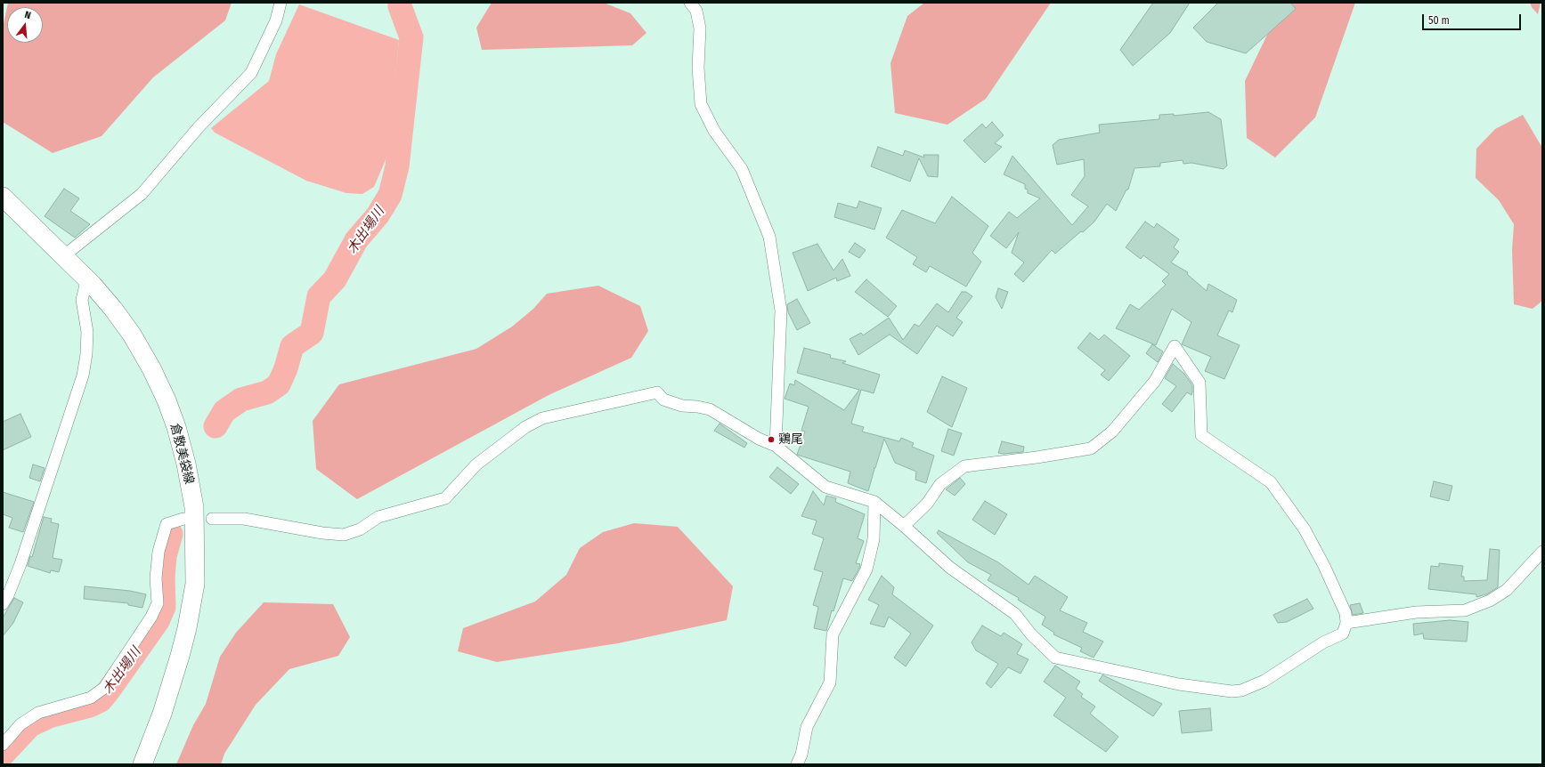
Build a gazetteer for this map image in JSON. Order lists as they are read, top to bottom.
{
  "streets": {
    "main road": ["倉敷美袋線"]
  },
  "water": ["木出場川"],
  "places": ["鶏尾"],
  "scale_bar": "50 m",
  "north": "top"
}
